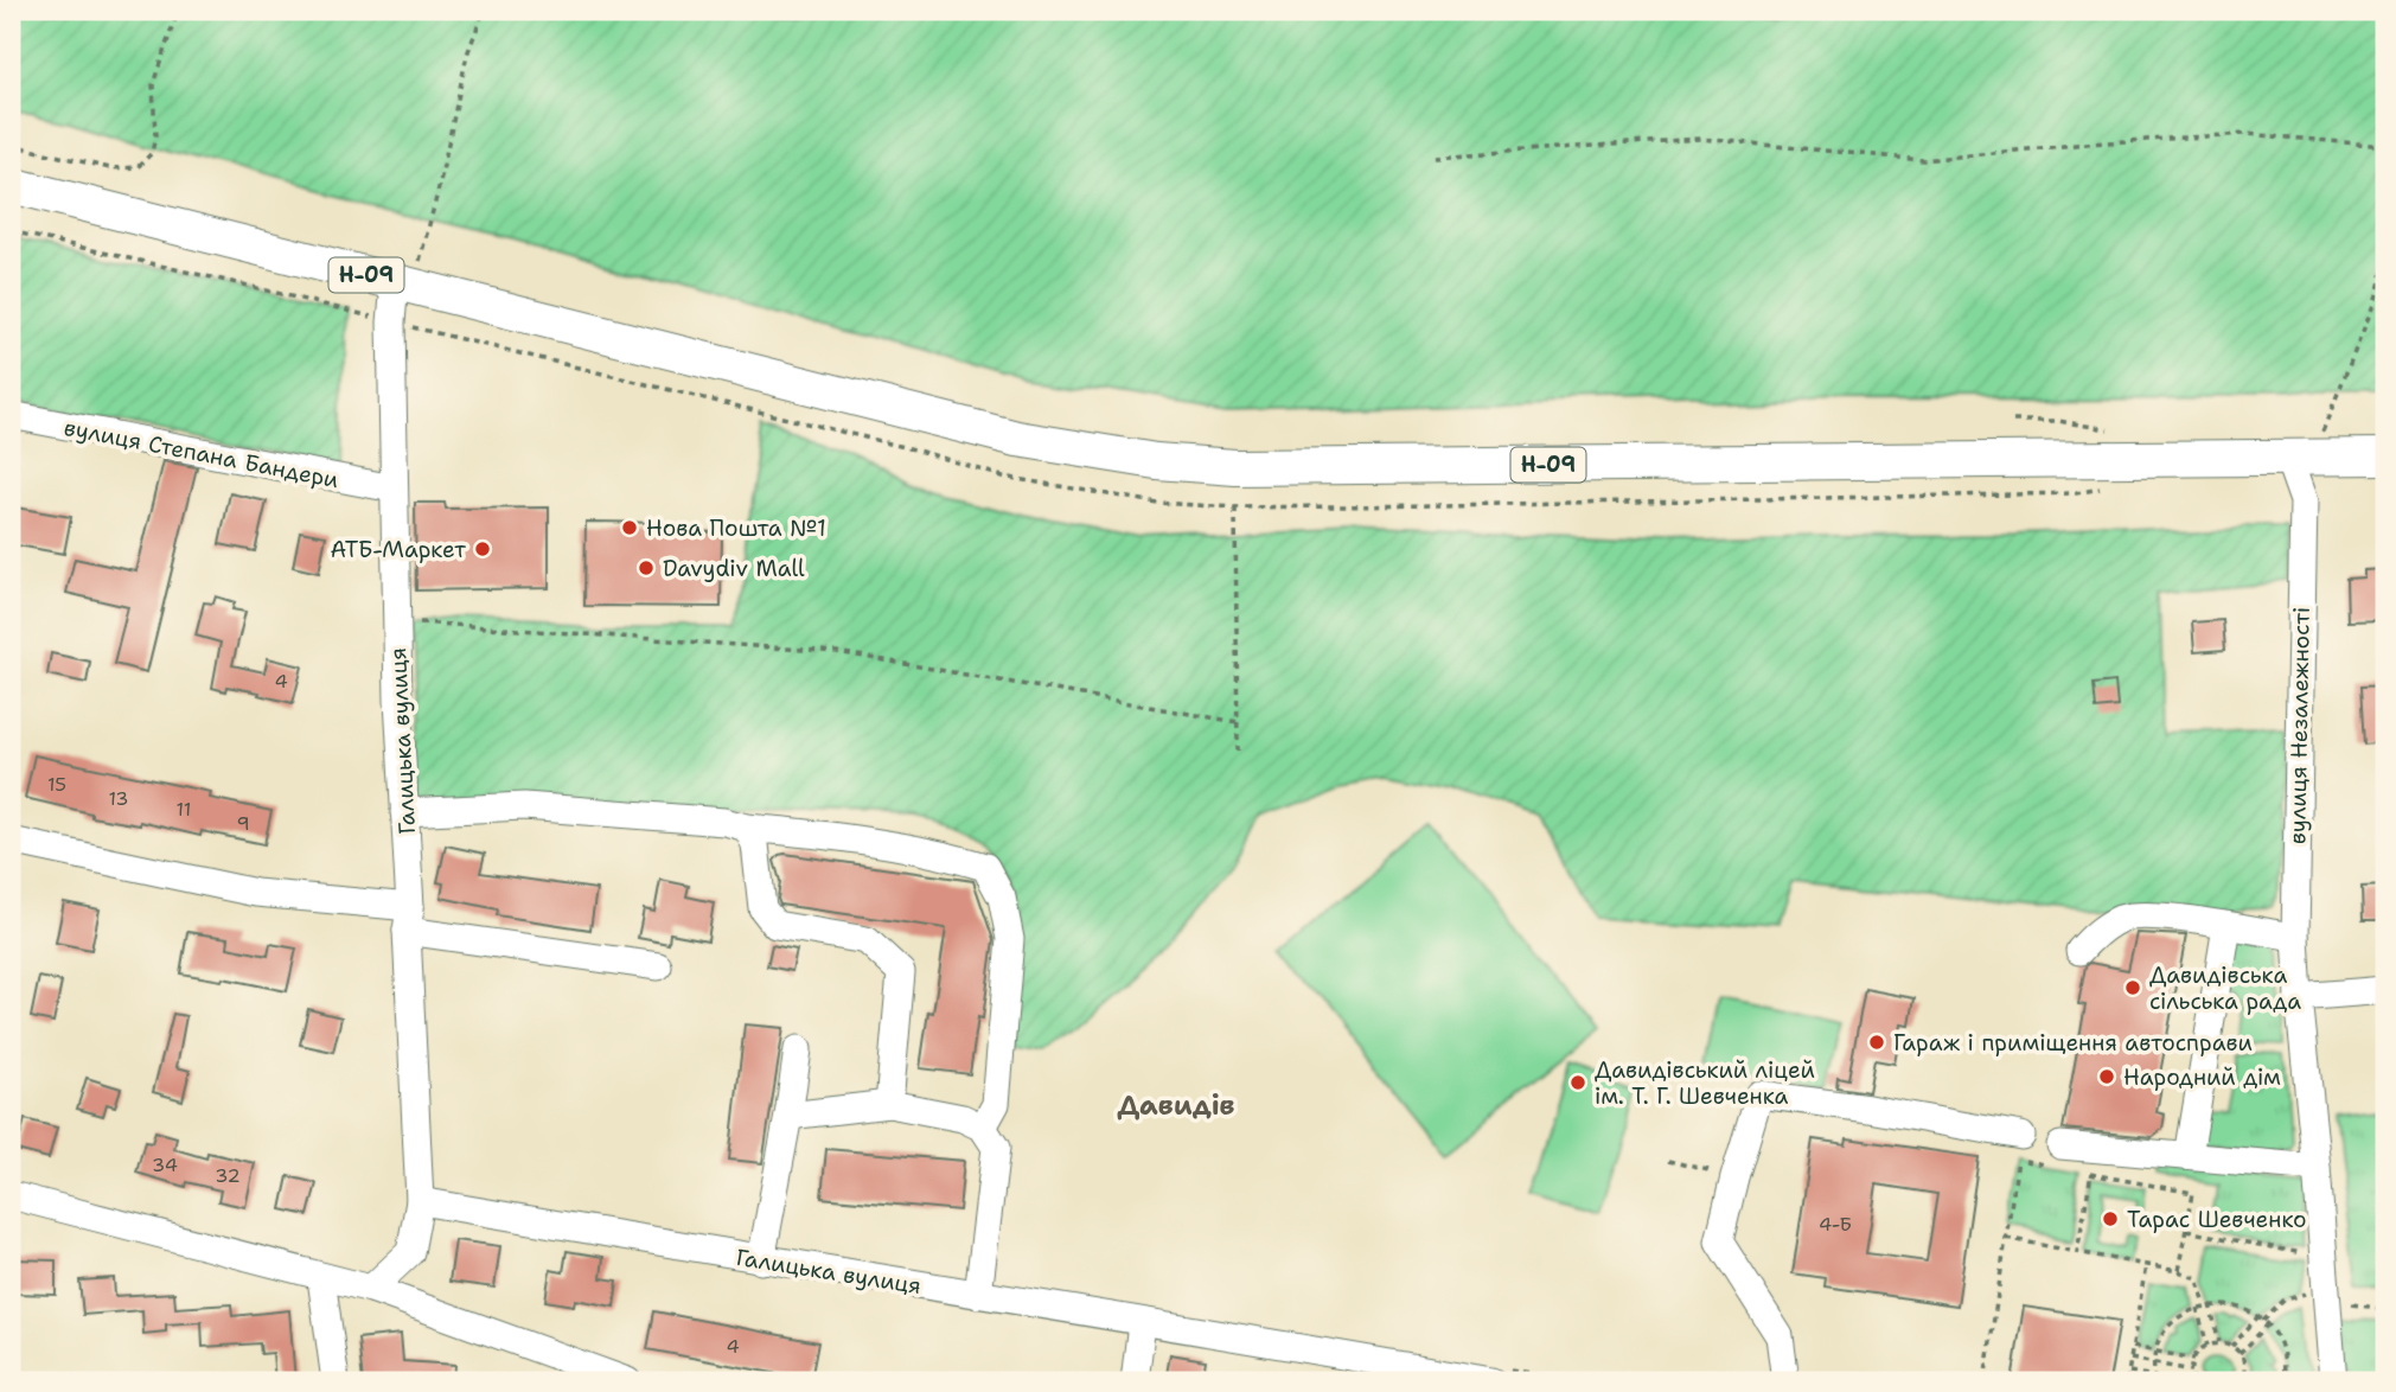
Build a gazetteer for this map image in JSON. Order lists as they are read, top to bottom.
{
  "streets": {
    "main road": ["Н-09"],
    "street": ["вулиця Степана Бандери", "вулиця Незалежності", "Галицька вулиця"]
  },
  "crossings": [
    ["Н-09", "вулиця Незалежності"],
    ["Н-09", "Галицька вулиця"],
    ["вулиця Степана Бандери", "Галицька вулиця"]
  ],
  "districts": ["Давидів"],
  "places": [
    "Нова Пошта №1",
    "АТБ-Маркет",
    "Davydiv Mall",
    "Давидівська сільська рада",
    "Гараж і приміщення автосправи",
    "Народний дім",
    "Давидівський ліцей ім. Т. Г. Шевченка",
    "Тарас Шевченко"
  ],
  "house_numbers": [
    "4",
    "15",
    "13",
    "11",
    "9",
    "34",
    "32",
    "4-Б",
    "4"
  ]
}
